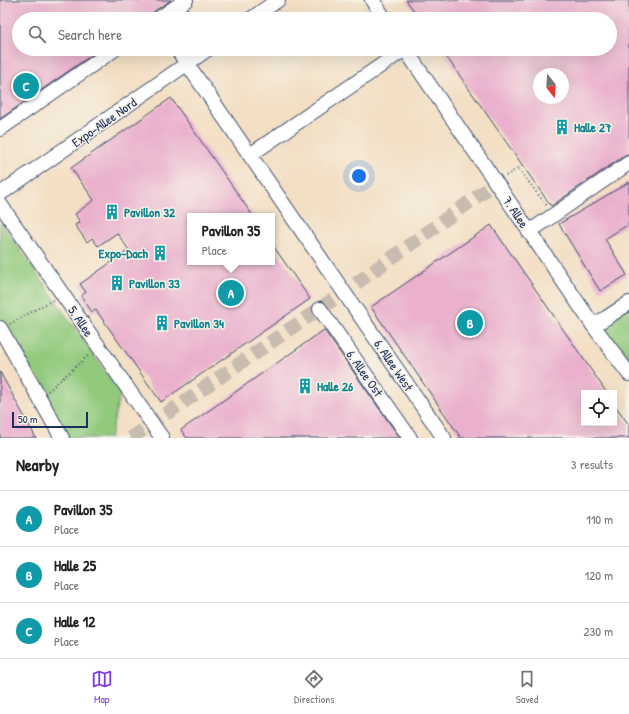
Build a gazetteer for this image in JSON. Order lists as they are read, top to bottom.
{
  "streets": {
    "lane": [
      "Expo-Allee Nord",
      "7. Allee",
      "5. Allee",
      "6. Allee West",
      "6. Allee Ost"
    ]
  },
  "crossings": [
    ["Expo-Allee Nord", "6. Allee West"]
  ],
  "places": {
    "building": [
      "Halle 27",
      "Pavillon 32",
      "Expo-Dach",
      "Pavillon 33",
      "Pavillon 34",
      "Halle 26"
    ]
  },
  "scale_bar": "50 m",
  "north": "bottom",
  "page": {
    "search": "Search here",
    "pins": ["C", "A", "B"],
    "popup": ["Pavillon 35", "Place"],
    "scale": "50 m",
    "heading": ["Nearby", "3 results"],
    "list": [
      {
        "mark": "A",
        "name": "Pavillon 35",
        "note": "Place",
        "value": "110 m"
      },
      {
        "mark": "B",
        "name": "Halle 25",
        "note": "Place",
        "value": "120 m"
      },
      {
        "mark": "C",
        "name": "Halle 12",
        "note": "Place",
        "value": "230 m"
      }
    ],
    "nav": ["Map", "Directions", "Saved"]
  }
}
